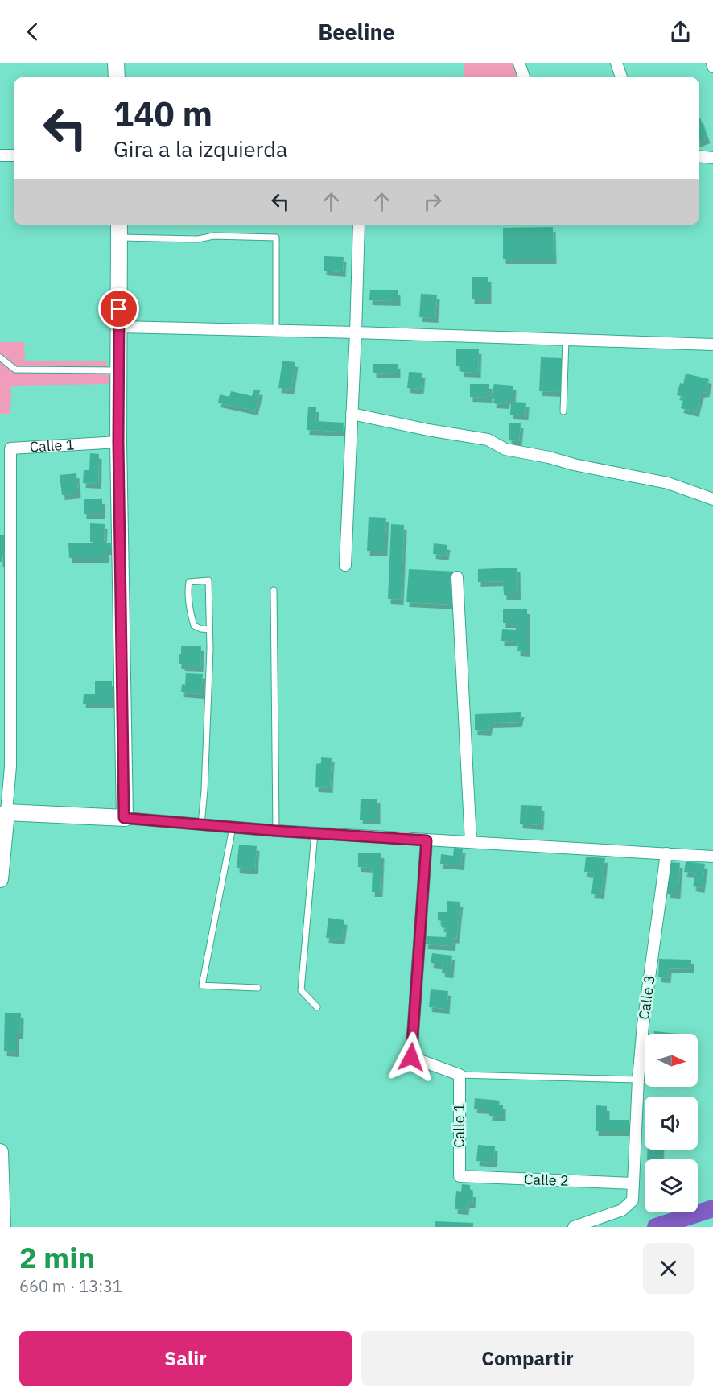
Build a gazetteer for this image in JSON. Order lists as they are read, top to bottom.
{
  "streets": {
    "main road": ["Calle 1"],
    "street": ["Calle 3", "Calle 2"]
  },
  "crossings": [
    ["Calle 1", "Calle 2"],
    ["Calle 3", "Calle 2"]
  ],
  "north": "right",
  "page": {
    "header": "Beeline",
    "turn": ["140 m", "Gira a la izquierda"],
    "heading": ["2 min", "660 m · 13:31"],
    "buttons": ["Salir", "Compartir"]
  }
}
